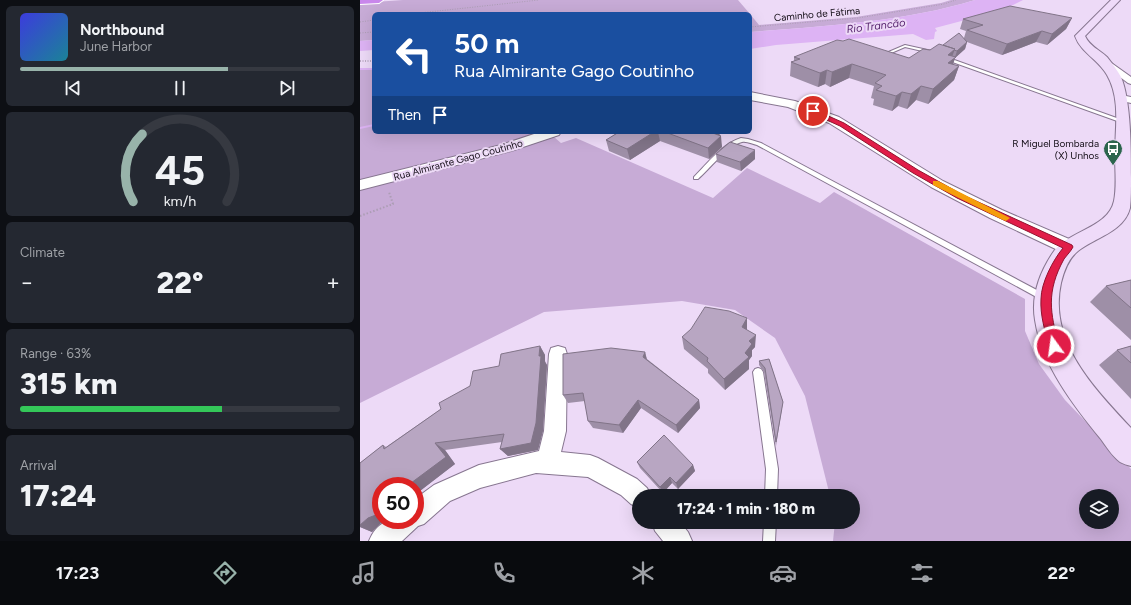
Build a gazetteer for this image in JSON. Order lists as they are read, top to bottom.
{
  "streets": {
    "street": ["Rua Almirante Gago Coutinho"],
    "path": ["Caminho de Fátima"]
  },
  "water": ["Rio Trancão"],
  "places": {
    "bus stop": ["R Miguel Bombarda (X) Unhos"]
  },
  "page": {
    "turn": ["50 m", "Rua Almirante Gago Coutinho"],
    "song": ["Northbound", "June Harbor"],
    "then": "Then",
    "tile": [
      "Climate",
      ["Range · 63%", "315 km"],
      ["Arrival", "17:24"]
    ],
    "heat": ["−", "22°", "+"],
    "limit": "50",
    "trip": "17:24 · 1 min · 180 m",
    "tabs": ["17:23", "22°"],
    "gauge": ["45", "km/h"]
  }
}
